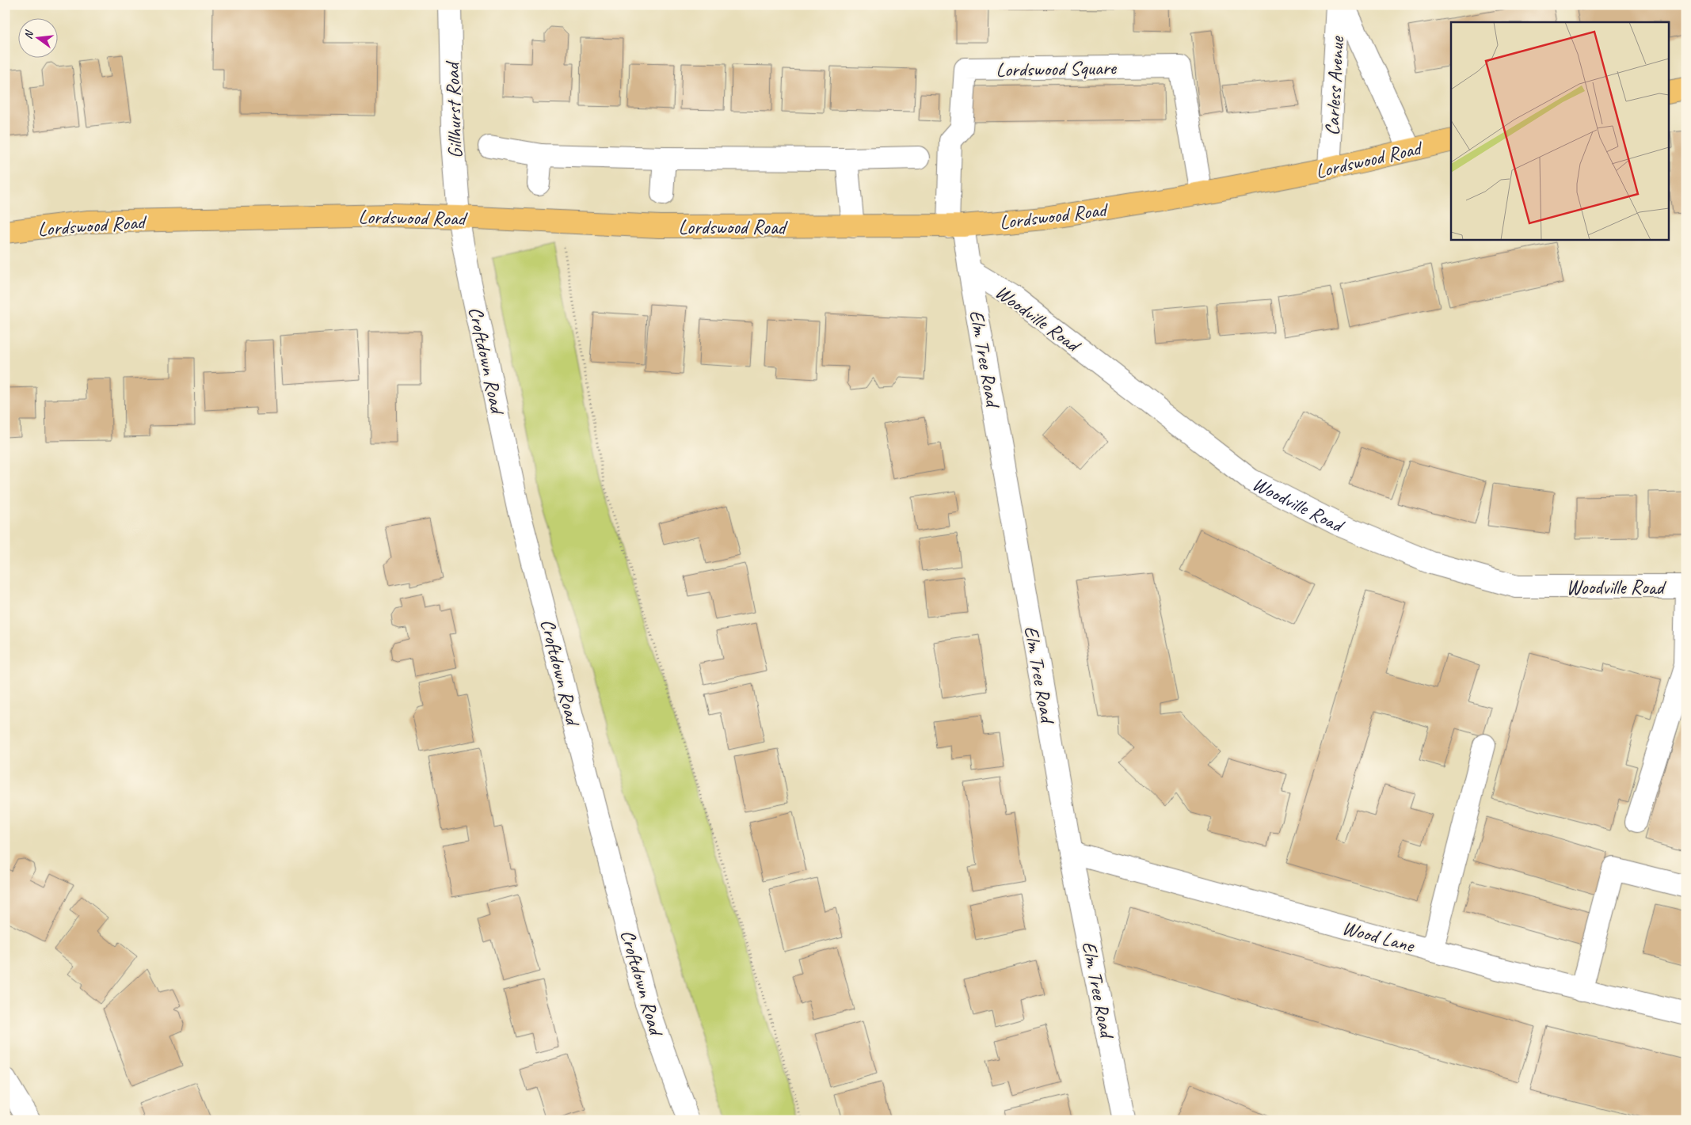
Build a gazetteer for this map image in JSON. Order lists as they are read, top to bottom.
{
  "streets": {
    "main road": ["Lordswood Road"],
    "street": [
      "Lordswood Square",
      "Carless Avenue",
      "Gillhurst Road",
      "Woodville Road",
      "Elm Tree Road",
      "Croftdown Road",
      "Wood Lane"
    ]
  },
  "crossings": [
    ["Lordswood Square", "Lordswood Road"],
    ["Lordswood Square", "Elm Tree Road"],
    ["Carless Avenue", "Lordswood Road"],
    ["Gillhurst Road", "Lordswood Road"],
    ["Gillhurst Road", "Croftdown Road"],
    ["Lordswood Road", "Elm Tree Road"],
    ["Lordswood Road", "Croftdown Road"],
    ["Woodville Road", "Elm Tree Road"],
    ["Elm Tree Road", "Wood Lane"]
  ],
  "north": "left"
}
